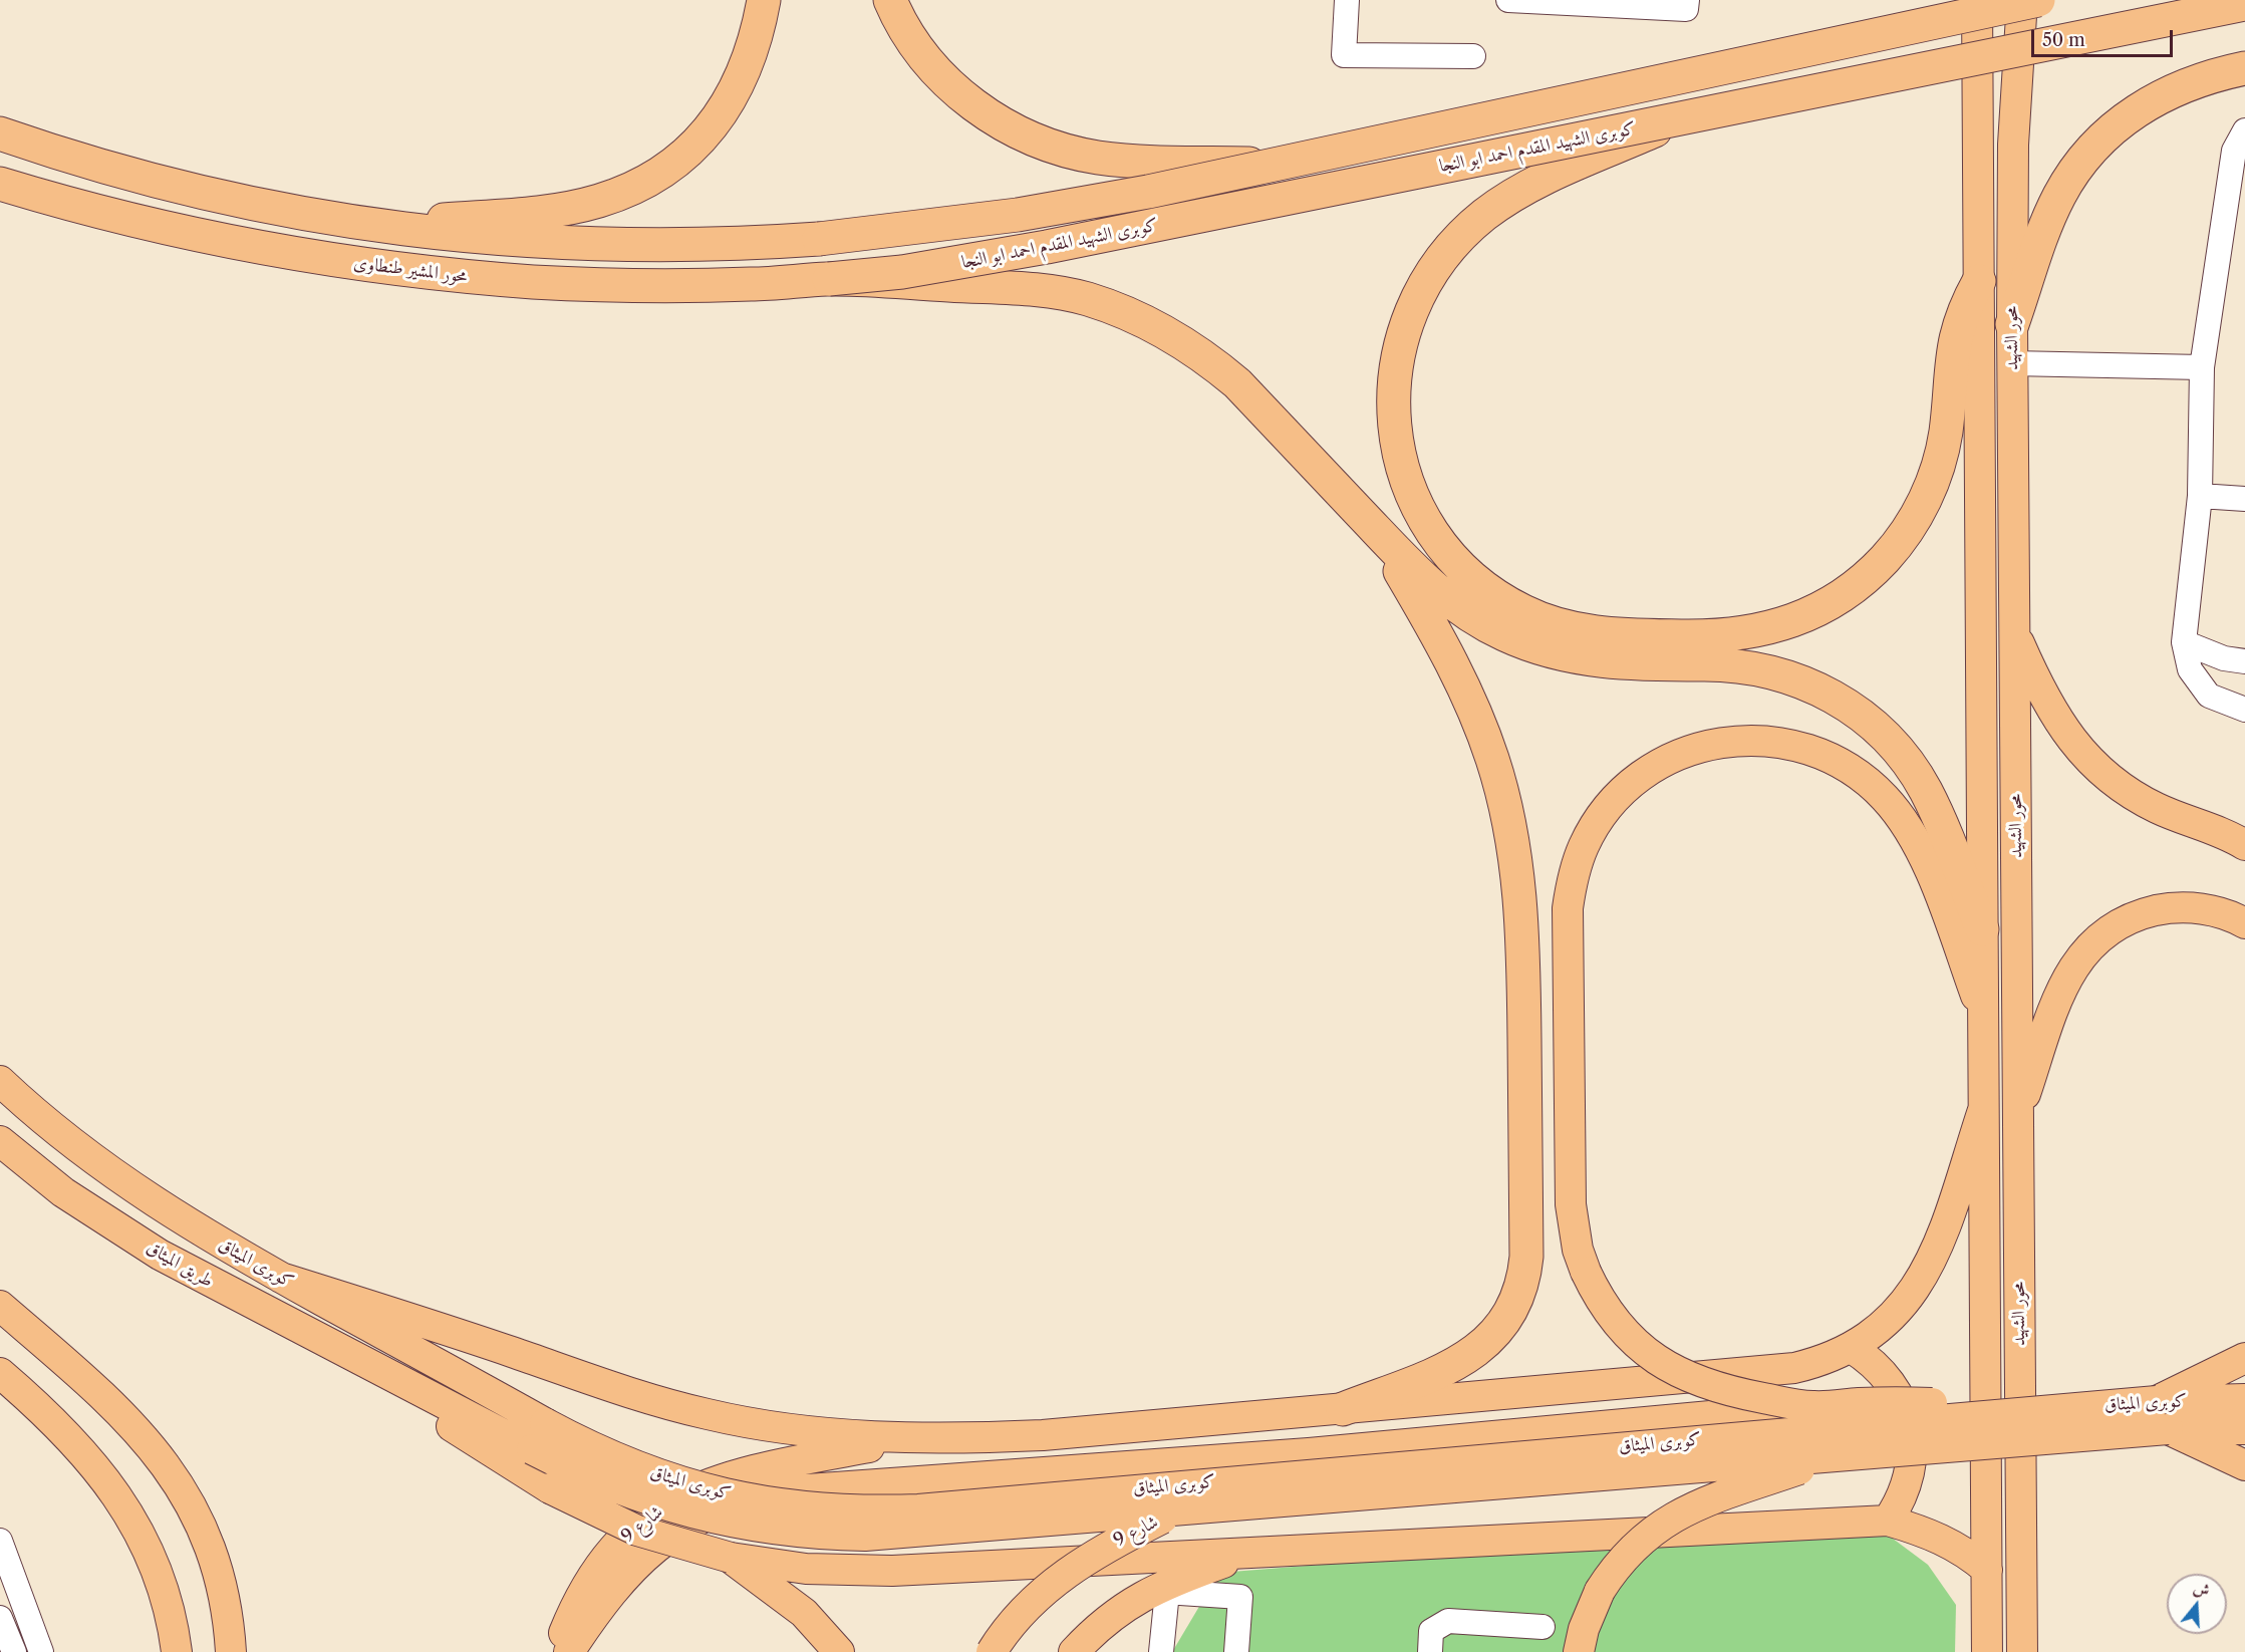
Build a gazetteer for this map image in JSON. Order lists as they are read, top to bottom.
{
  "streets": {
    "highway": ["كوبرى الشهيد المقدم احمد ابو النجا", "محور المشير طنطاوى"],
    "main road": [
      "محور الشهيد",
      "كوبرى الميثاق",
      "طريق الميثاق",
      "شارع 9"
    ]
  },
  "crossings": [
    ["كوبرى الشهيد المقدم احمد ابو النجا", "محور المشير طنطاوى"],
    ["كوبرى الميثاق", "طريق الميثاق"],
    ["كوبرى الميثاق", "شارع 9"]
  ],
  "scale_bar": "50 m",
  "north": "top"
}
